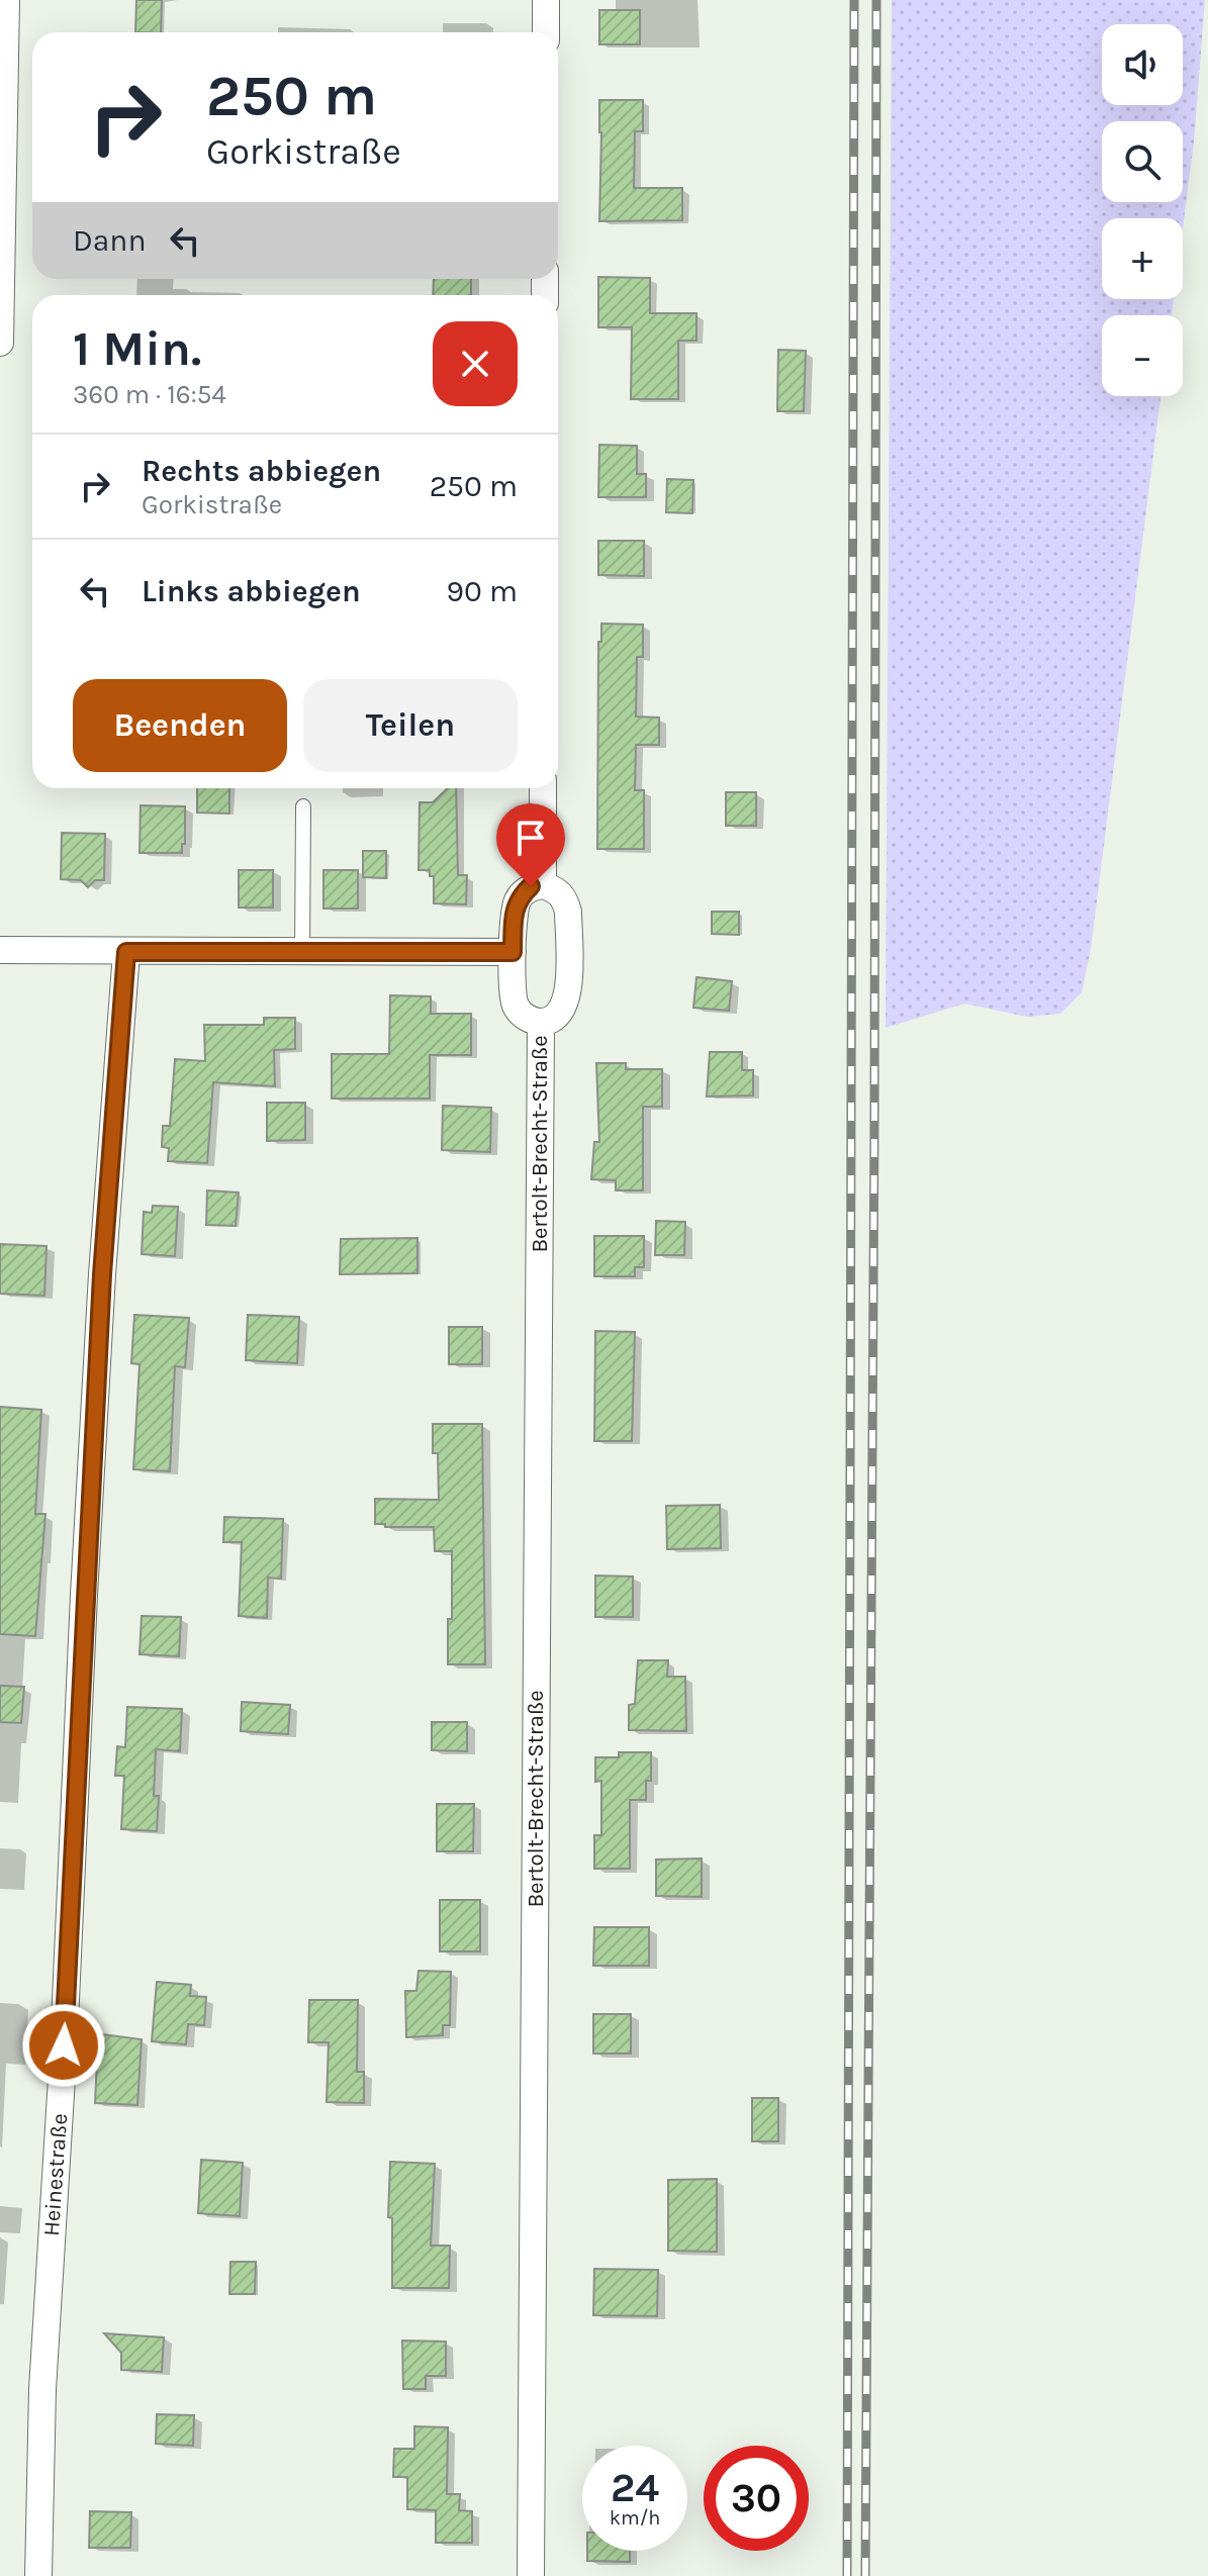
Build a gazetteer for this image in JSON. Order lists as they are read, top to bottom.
{
  "streets": {
    "street": ["Bertolt-Brecht-Straße", "Heinestraße"]
  },
  "page": {
    "map_buttons": ["+", "−"],
    "turn": ["250 m", "Gorkistraße"],
    "then": "Dann",
    "heading": ["1 Min.", "360 m · 16:54"],
    "list": [
      {
        "name": "Rechts abbiegen",
        "note": "Gorkistraße",
        "value": "250 m"
      },
      {
        "name": "Links abbiegen",
        "value": "90 m"
      }
    ],
    "buttons": ["Beenden", "Teilen"],
    "speed": "24 km/h",
    "limit": "30"
  }
}
